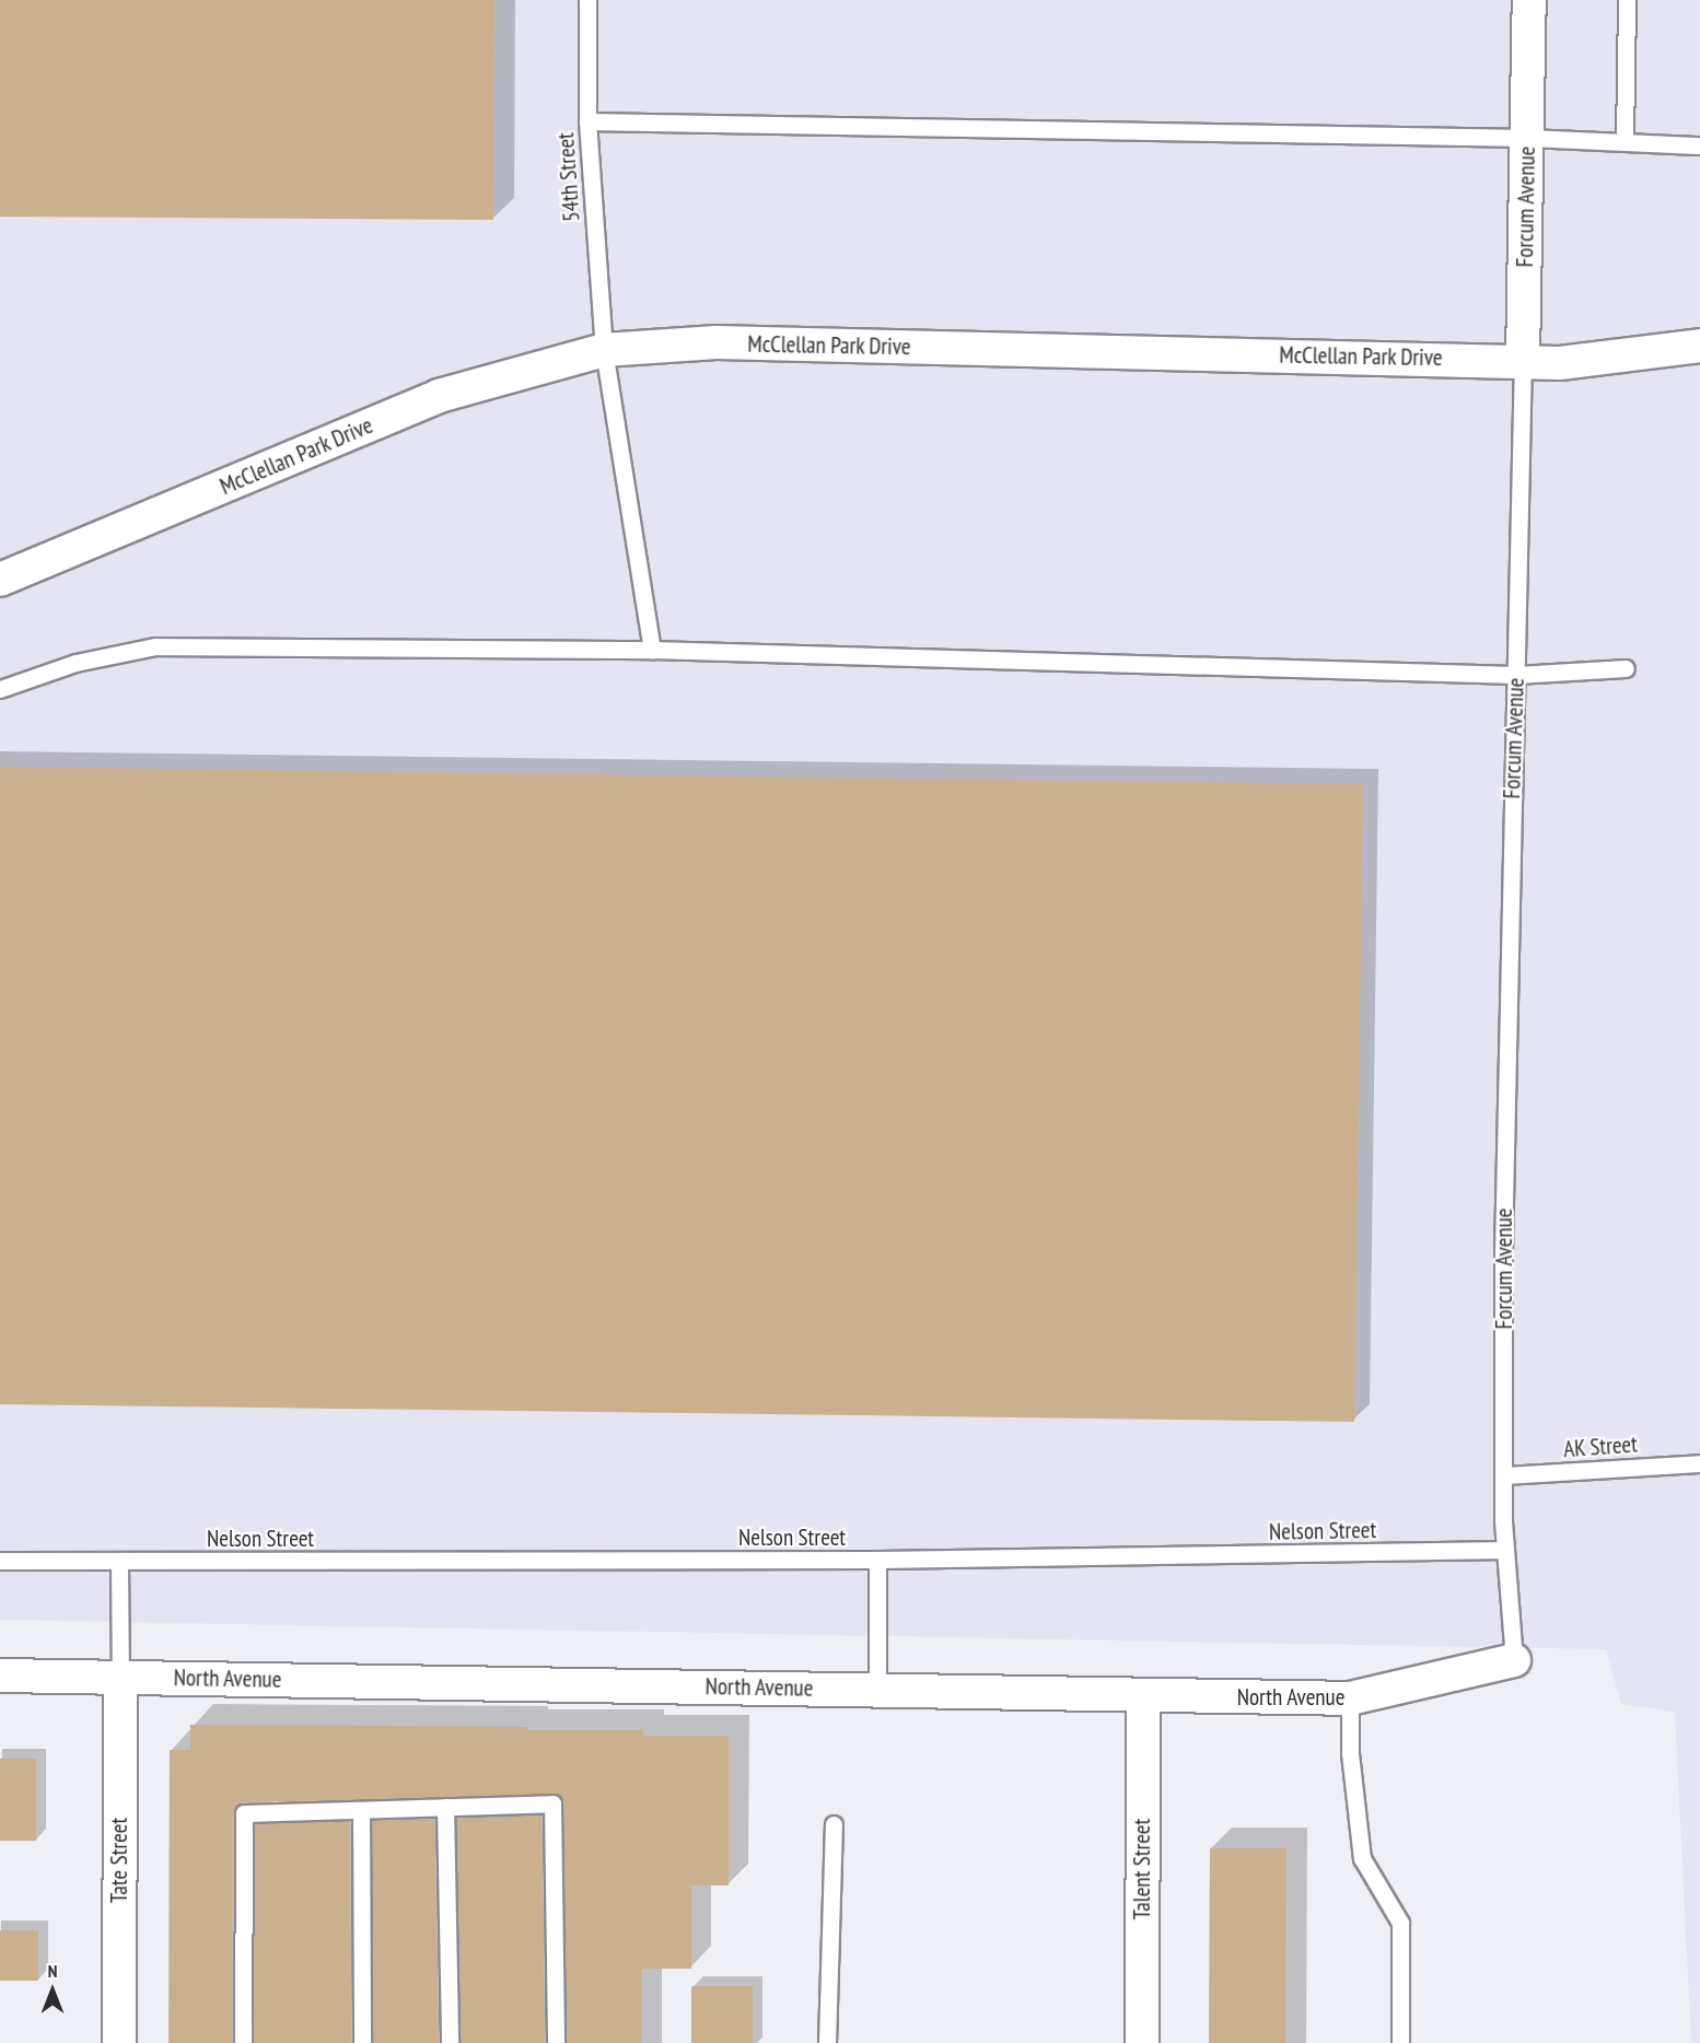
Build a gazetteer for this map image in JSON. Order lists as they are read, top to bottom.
{
  "streets": {
    "street": [
      "Forcum Avenue",
      "McClellan Park Drive",
      "North Avenue",
      "Tate Street",
      "Talent Street"
    ],
    "lane": ["54th Street", "AK Street", "Nelson Street"]
  },
  "crossings": [
    ["54th Street", "McClellan Park Drive"],
    ["Forcum Avenue", "McClellan Park Drive"],
    ["Forcum Avenue", "AK Street"],
    ["North Avenue", "Tate Street"],
    ["North Avenue", "Talent Street"]
  ],
  "north": "top"
}
